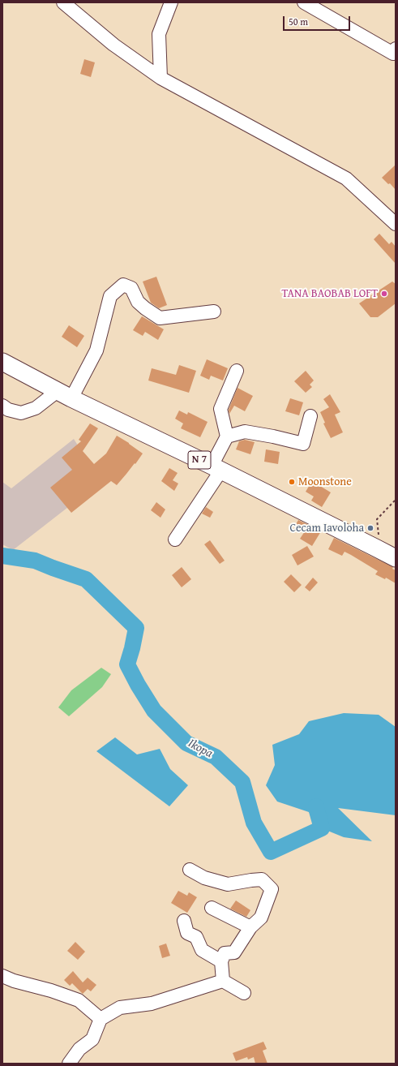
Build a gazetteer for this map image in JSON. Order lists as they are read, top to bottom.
{
  "streets": {
    "main road": ["N 7"]
  },
  "water": ["Ikopa"],
  "places": ["TANA BAOBAB LOFT", "Moonstone", "Cecam Iavoloha"],
  "scale_bar": "50 m"
}
